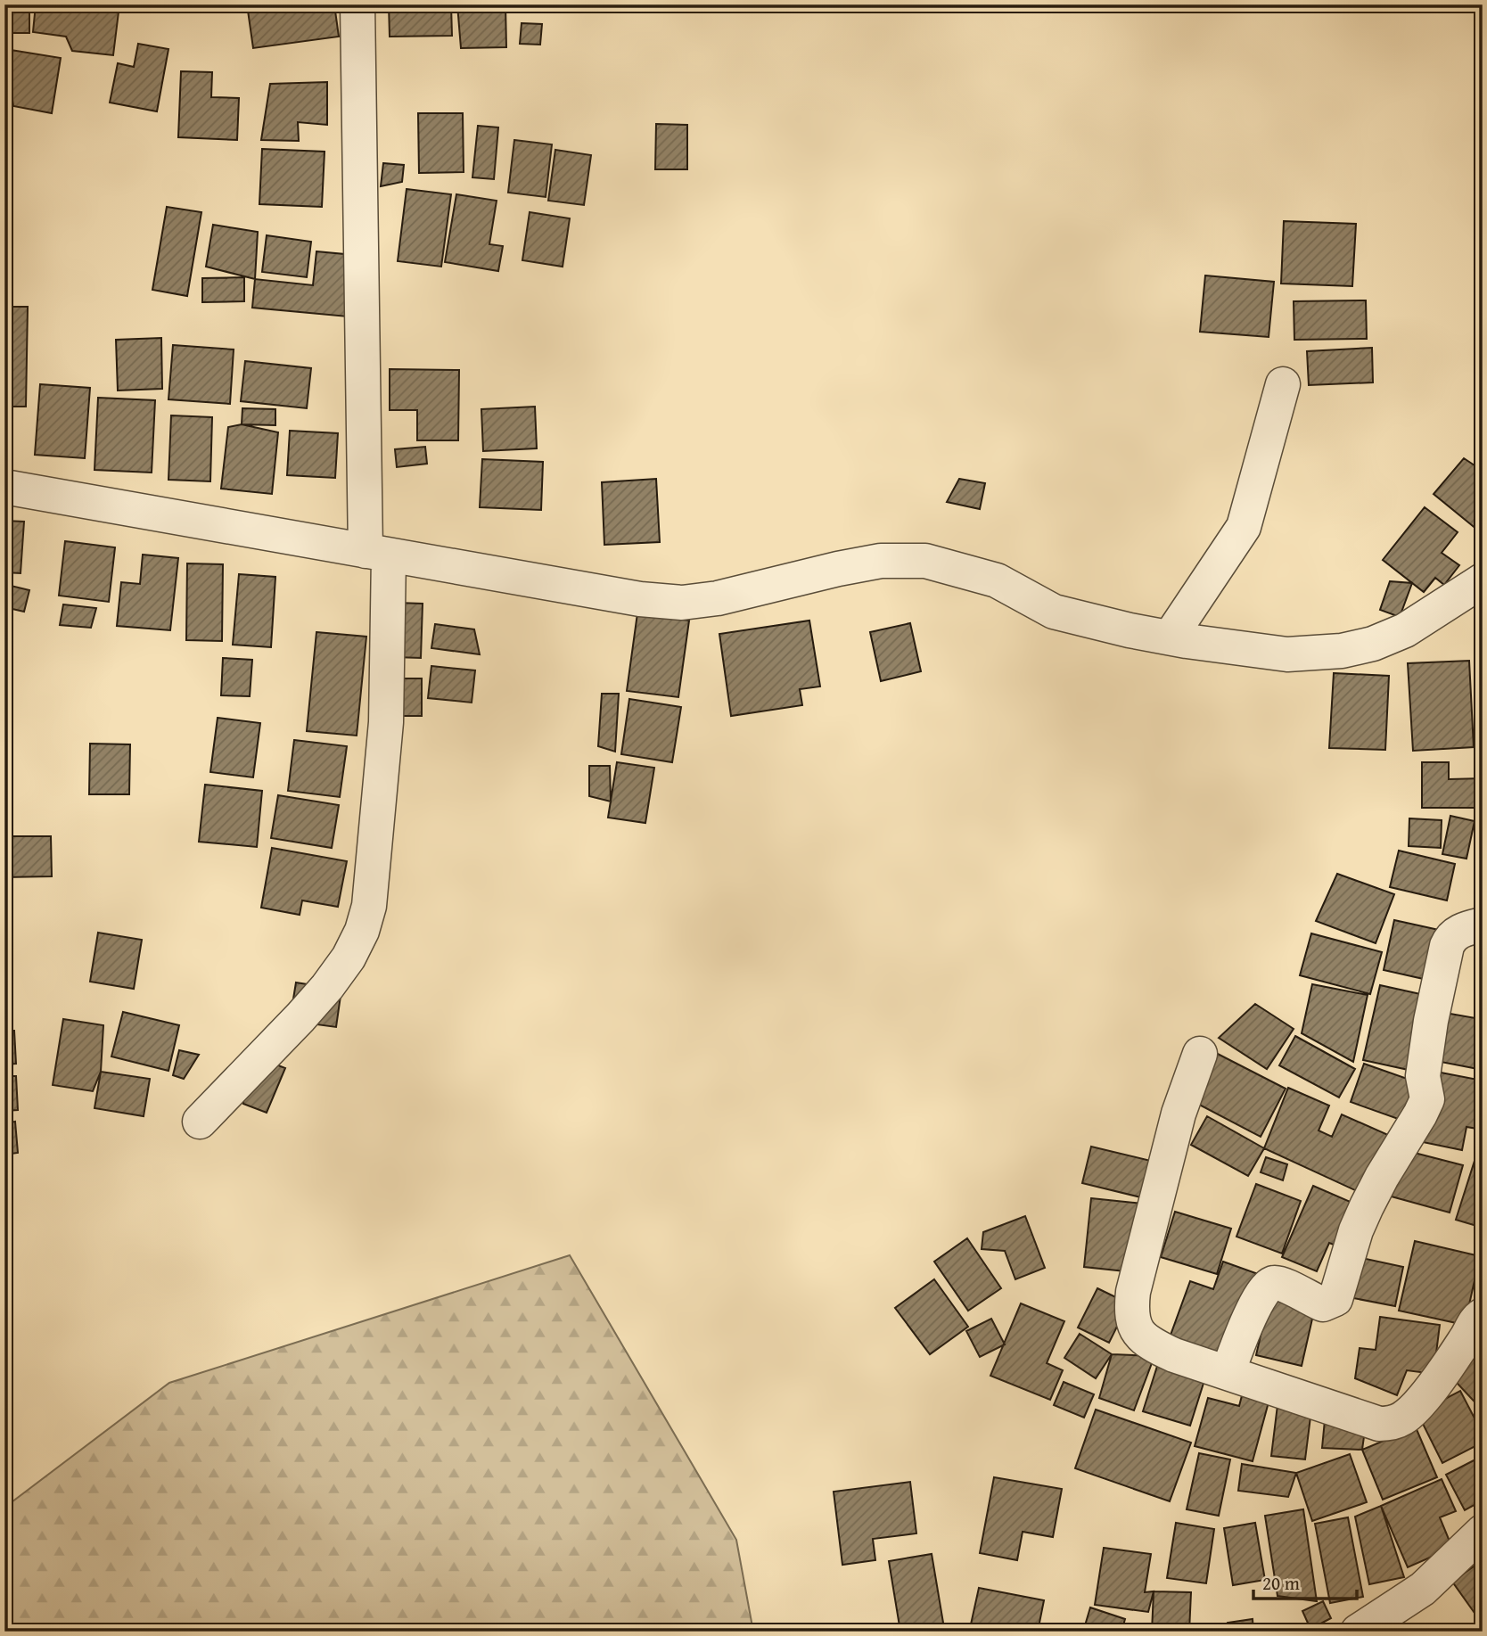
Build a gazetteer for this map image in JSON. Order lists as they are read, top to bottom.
{
  "scale_bar": "20 m"
}
